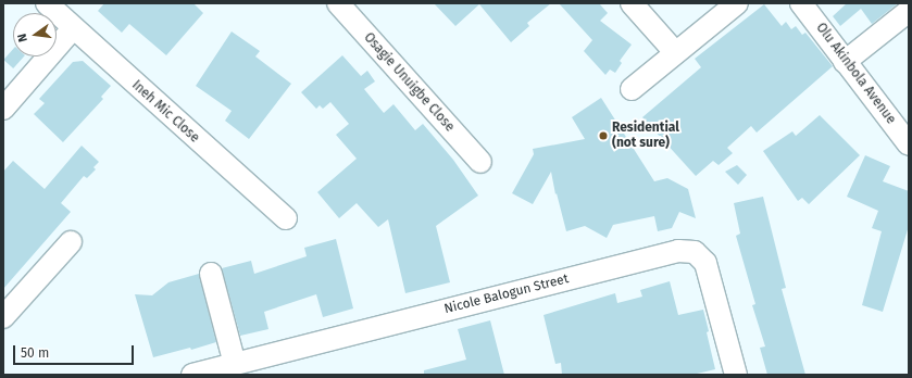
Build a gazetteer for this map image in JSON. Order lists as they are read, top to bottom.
{
  "streets": {
    "street": [
      "Olu Akinbola Avenue",
      "Osagie Unuigbe Close",
      "Ineh Mic Close",
      "Nicole Balogun Street"
    ]
  },
  "places": ["Residential (not sure)"],
  "scale_bar": "50 m",
  "north": "left"
}
